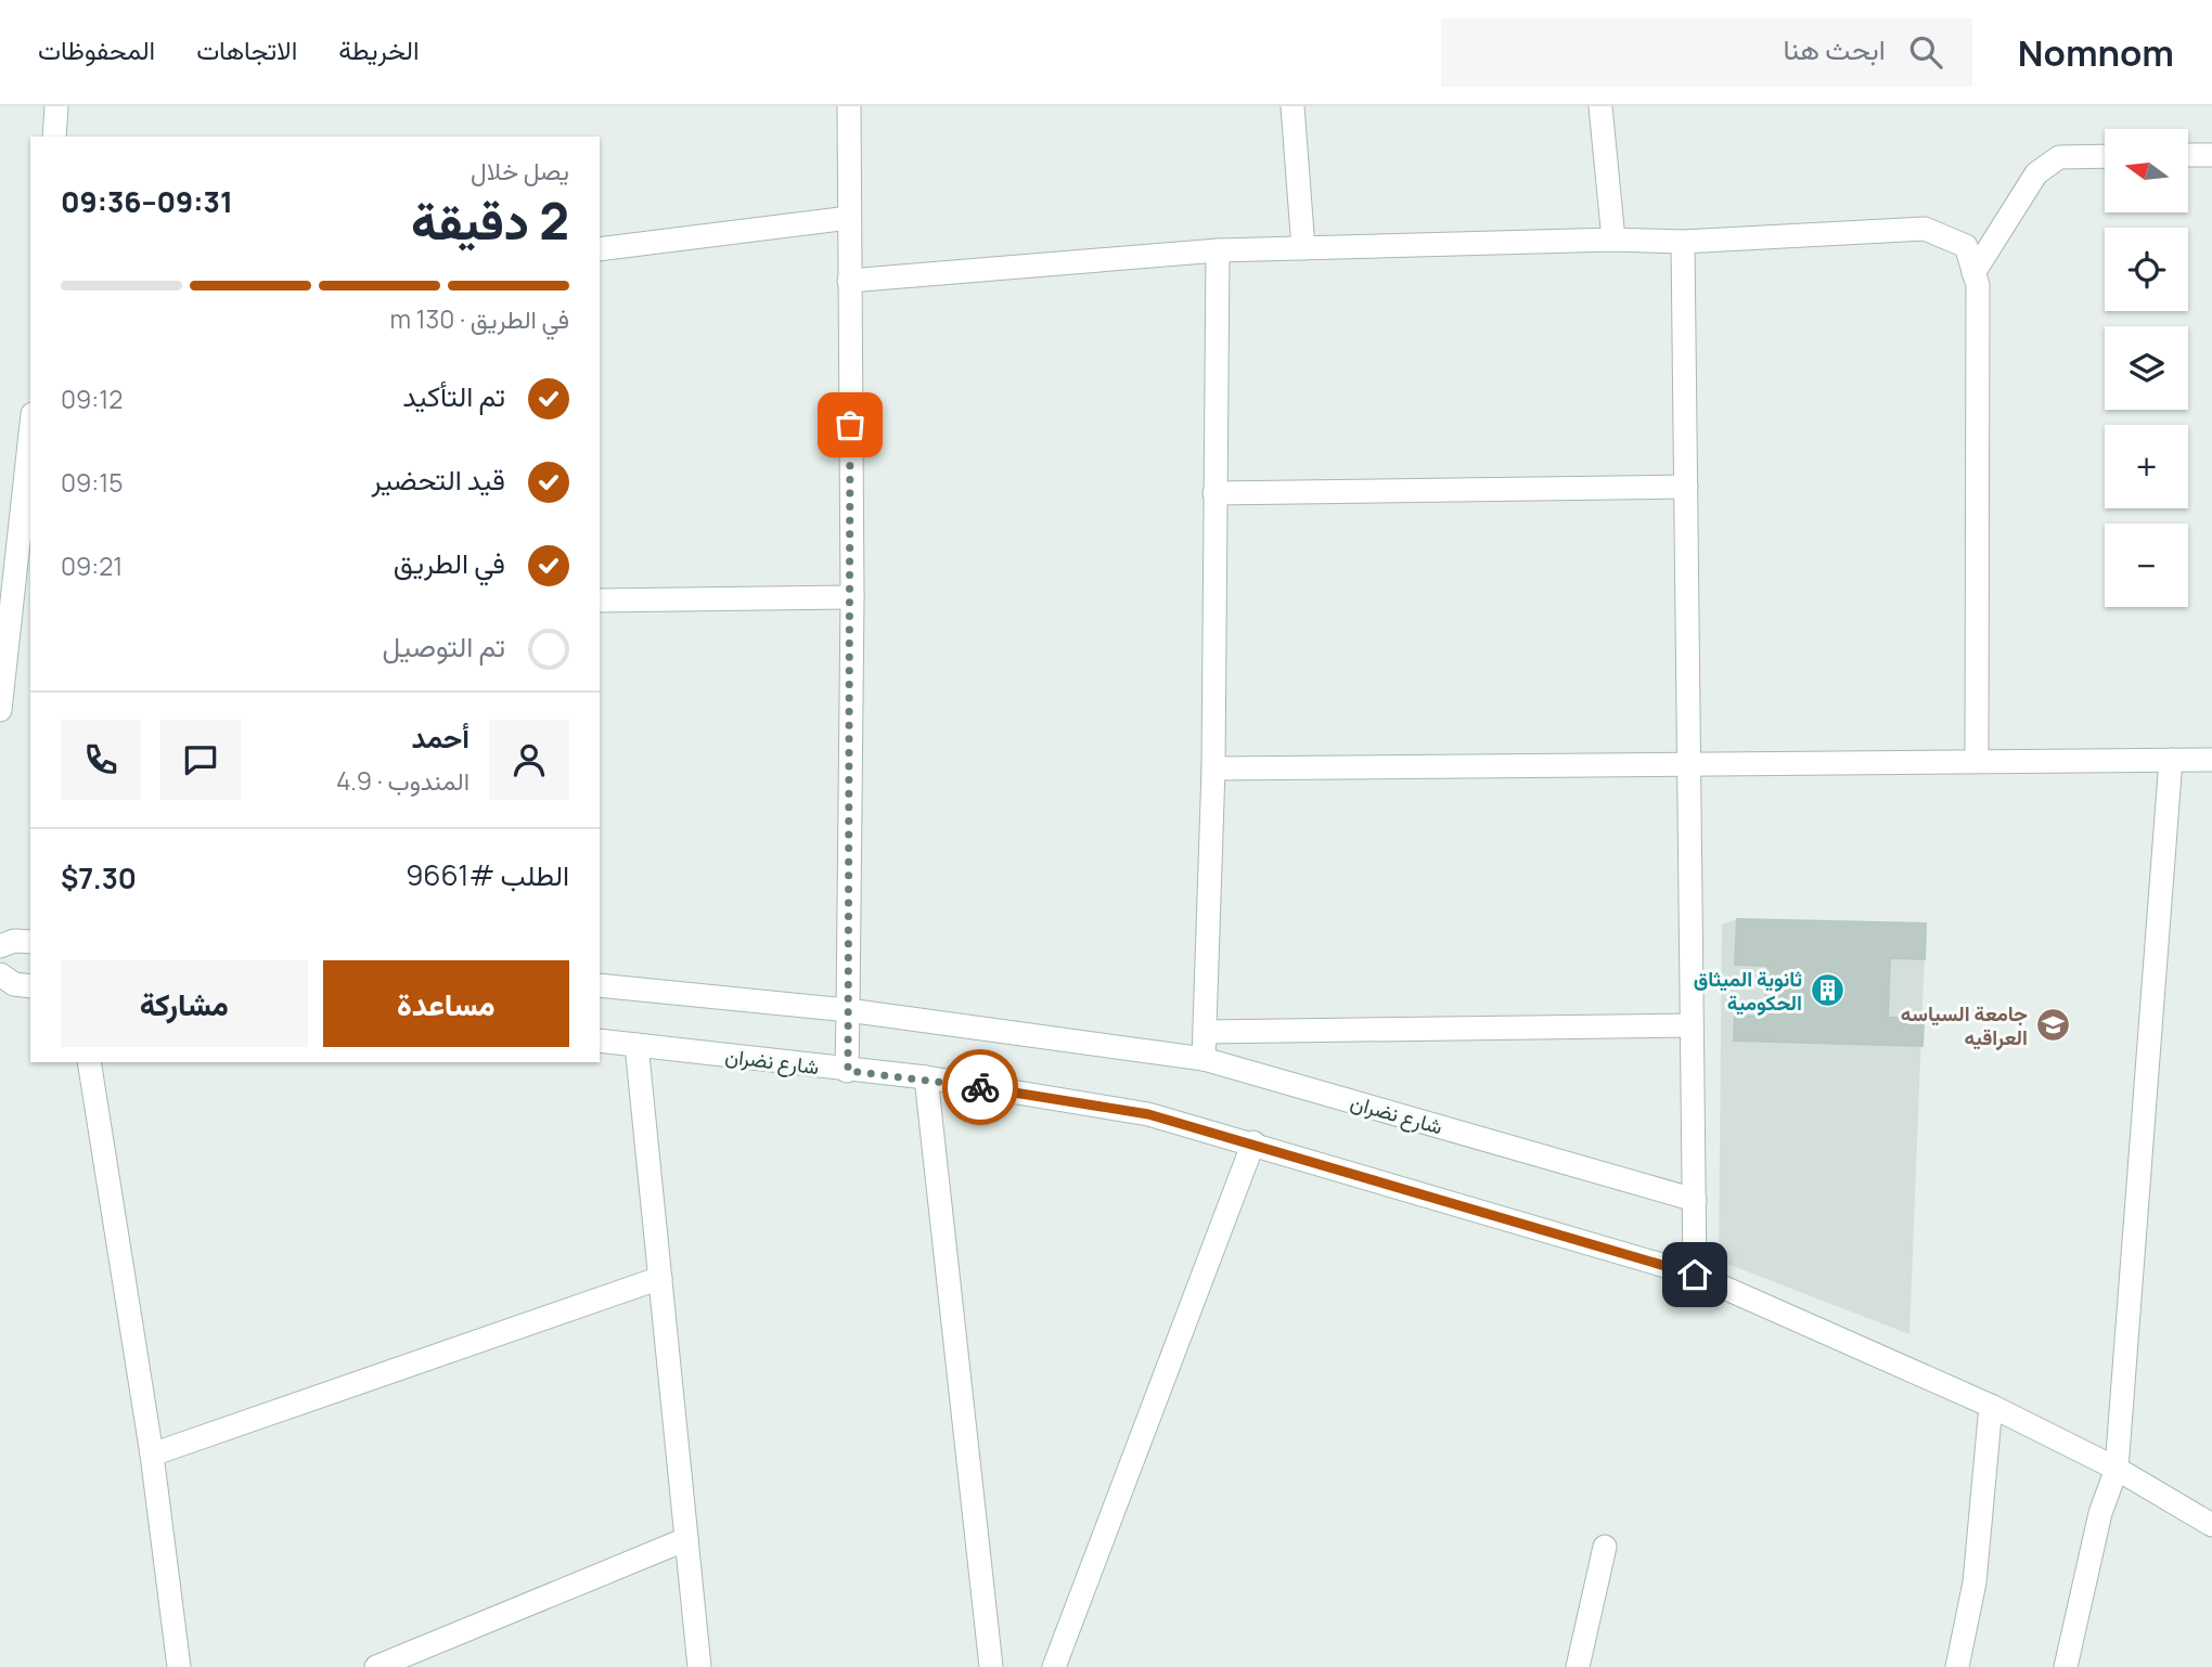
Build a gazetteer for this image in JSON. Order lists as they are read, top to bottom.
{
  "streets": {
    "street": ["شارع نضران"]
  },
  "places": {
    "building": ["ثانوية الميثاق الحكومية"],
    "school or university": ["جامعة السياسه العراقيه"]
  },
  "north": "left",
  "page": {
    "header": "Nomnom",
    "search": "ابحث هنا",
    "nav": ["الخريطة", "الاتجاهات", "المحفوظات"],
    "map_buttons": ["+", "−"],
    "heading": ["2 دقيقة", "يصل خلال", "09:31–09:36"],
    "panel": [
      "أحمد",
      "المندوب · 4.9",
      "الطلب #9661",
      "$7.30"
    ],
    "bar": "في الطريق · 130 m",
    "list": [
      ["تم التأكيد", "09:12"],
      ["قيد التحضير", "09:15"],
      ["في الطريق", "09:21"],
      "تم التوصيل"
    ],
    "buttons": ["مساعدة", "مشاركة"]
  }
}
